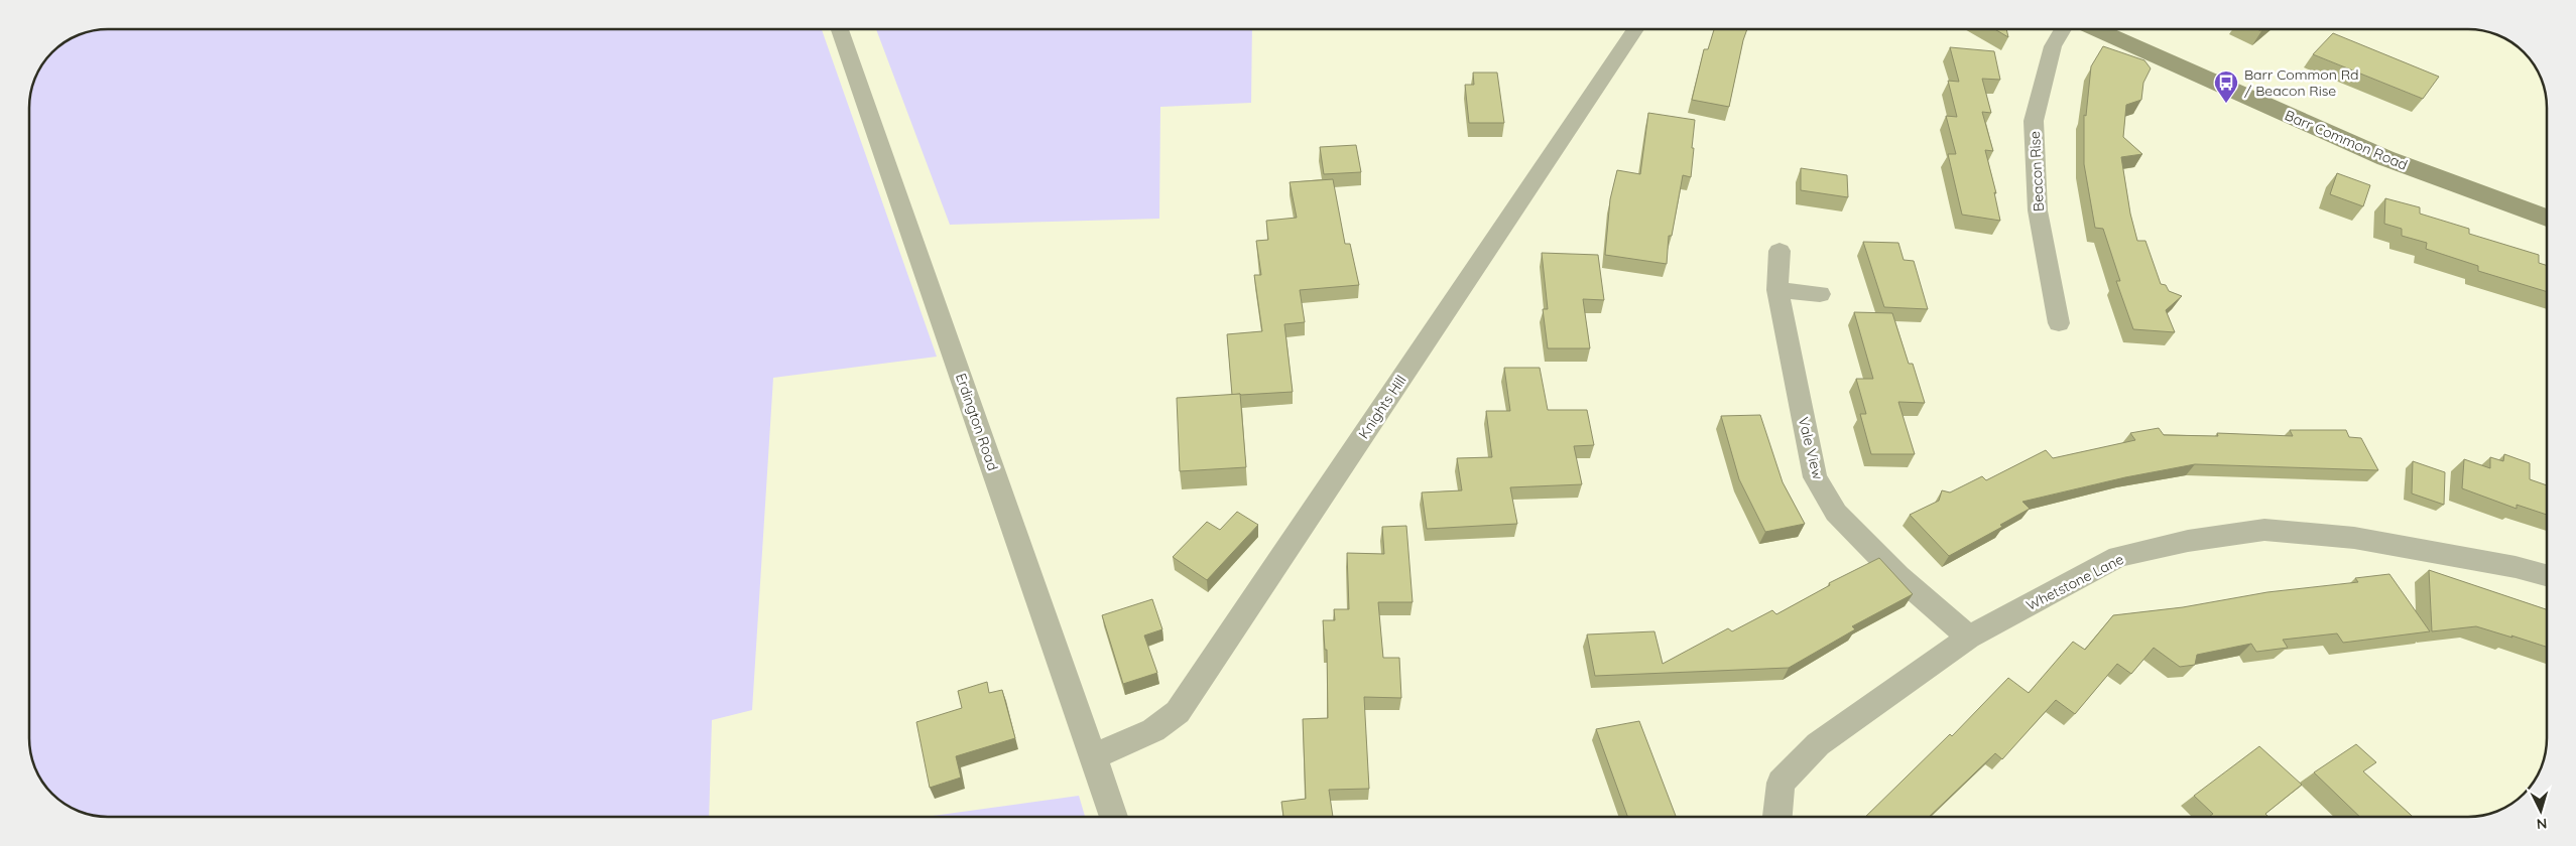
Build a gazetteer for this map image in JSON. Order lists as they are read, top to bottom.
{
  "streets": {
    "main road": ["Barr Common Road"],
    "street": [
      "Beacon Rise",
      "Knights Hill",
      "Erdington Road",
      "Vale View",
      "Whetstone Lane"
    ]
  },
  "crossings": [
    ["Knights Hill", "Erdington Road"],
    ["Vale View", "Whetstone Lane"]
  ],
  "places": {
    "bus stop": ["Barr Common Rd / Beacon Rise"]
  },
  "north": "bottom"
}
